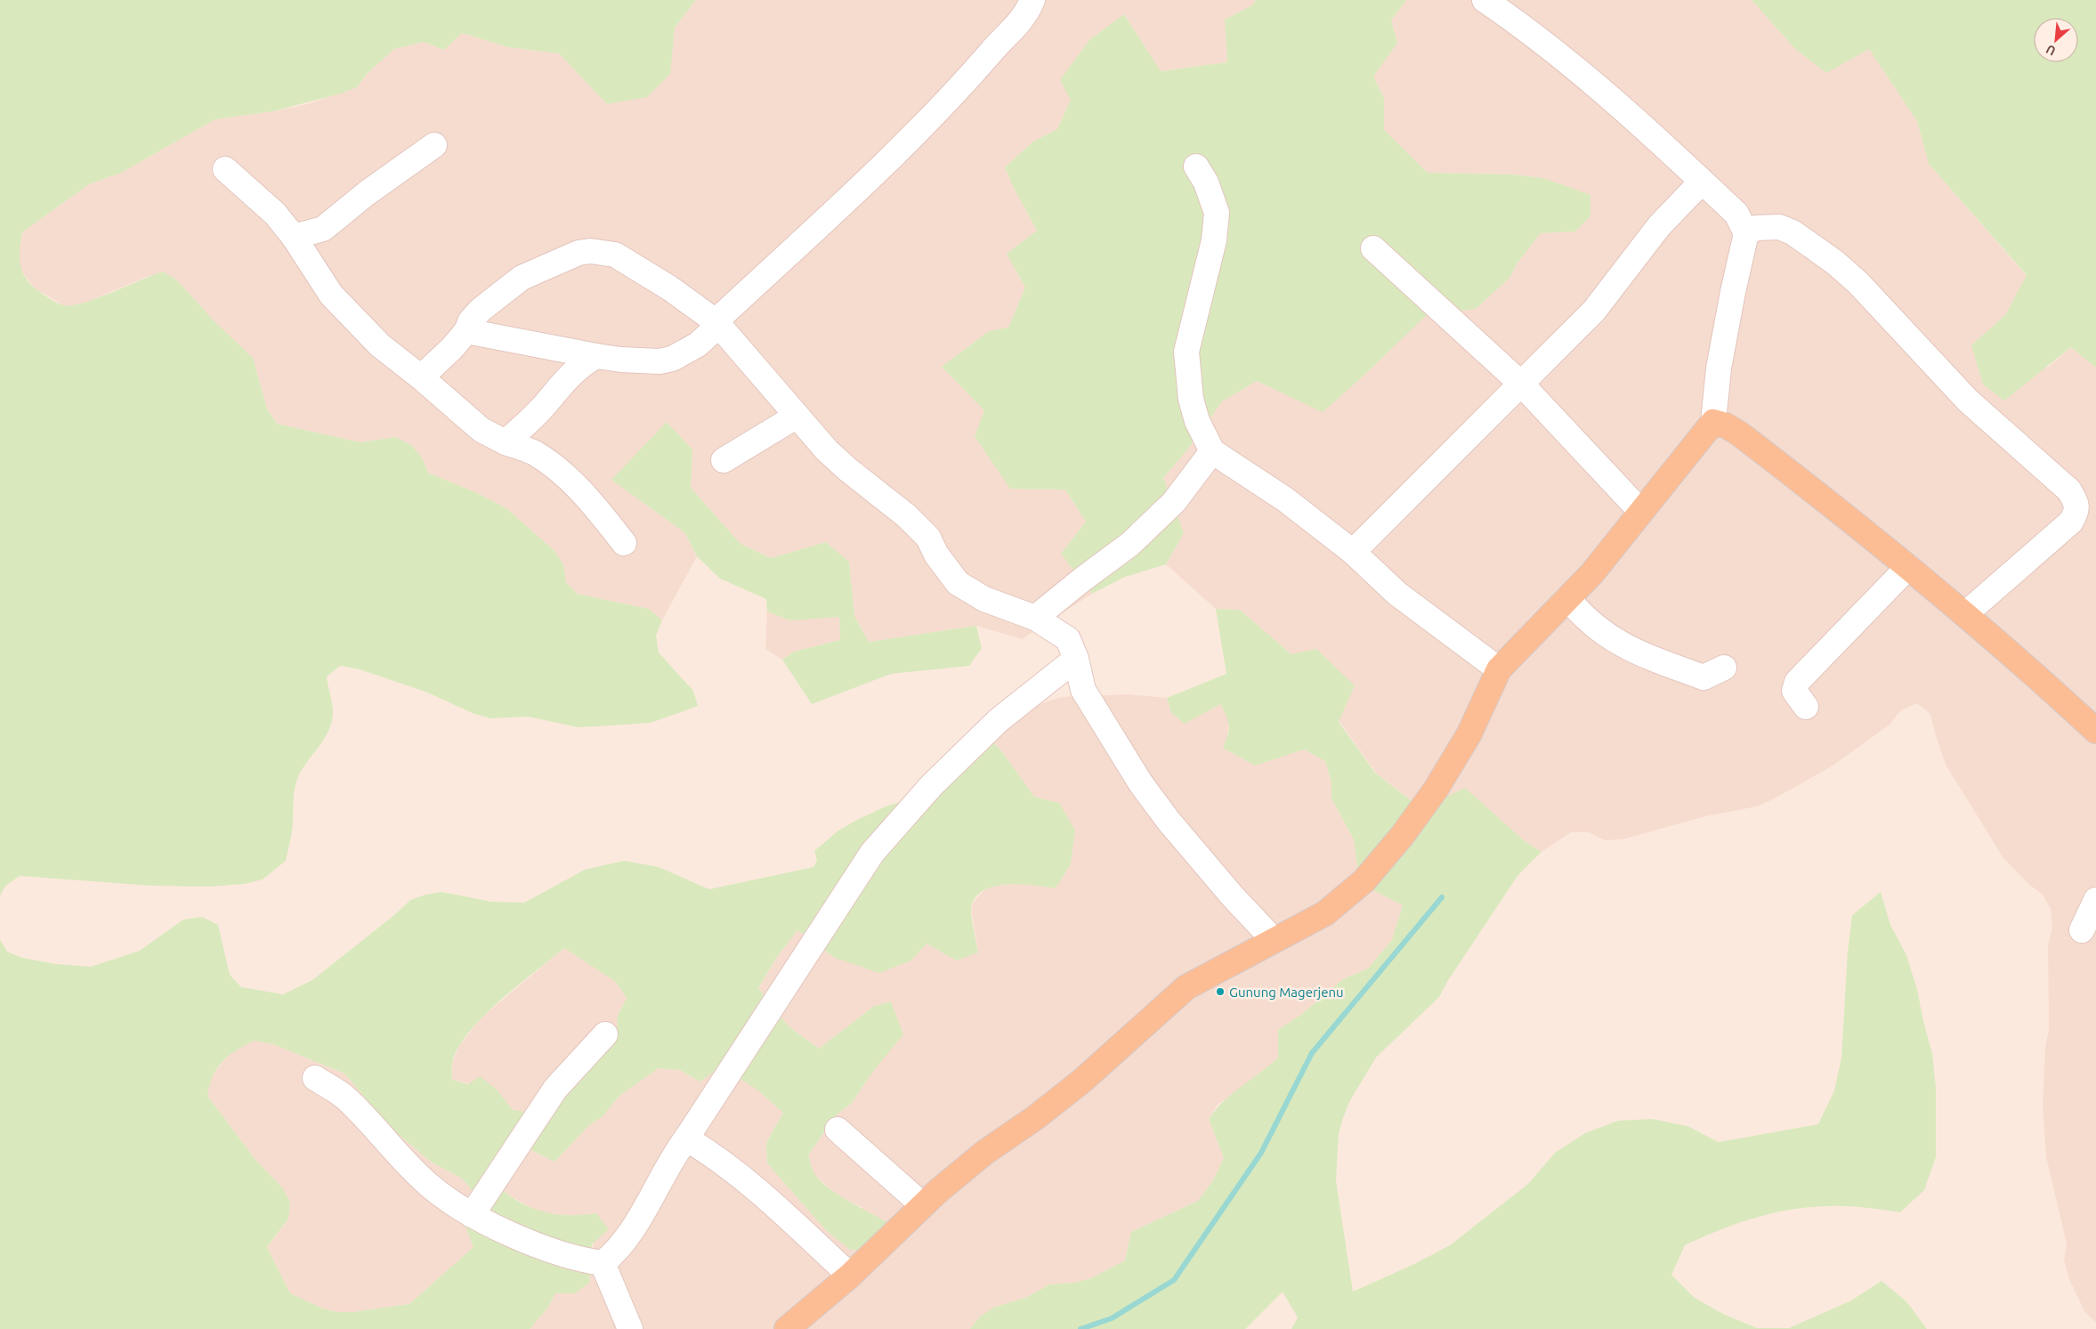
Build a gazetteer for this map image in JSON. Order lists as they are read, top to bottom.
{
  "places": ["Gunung Magerjenu"],
  "north": "bottom left"
}
